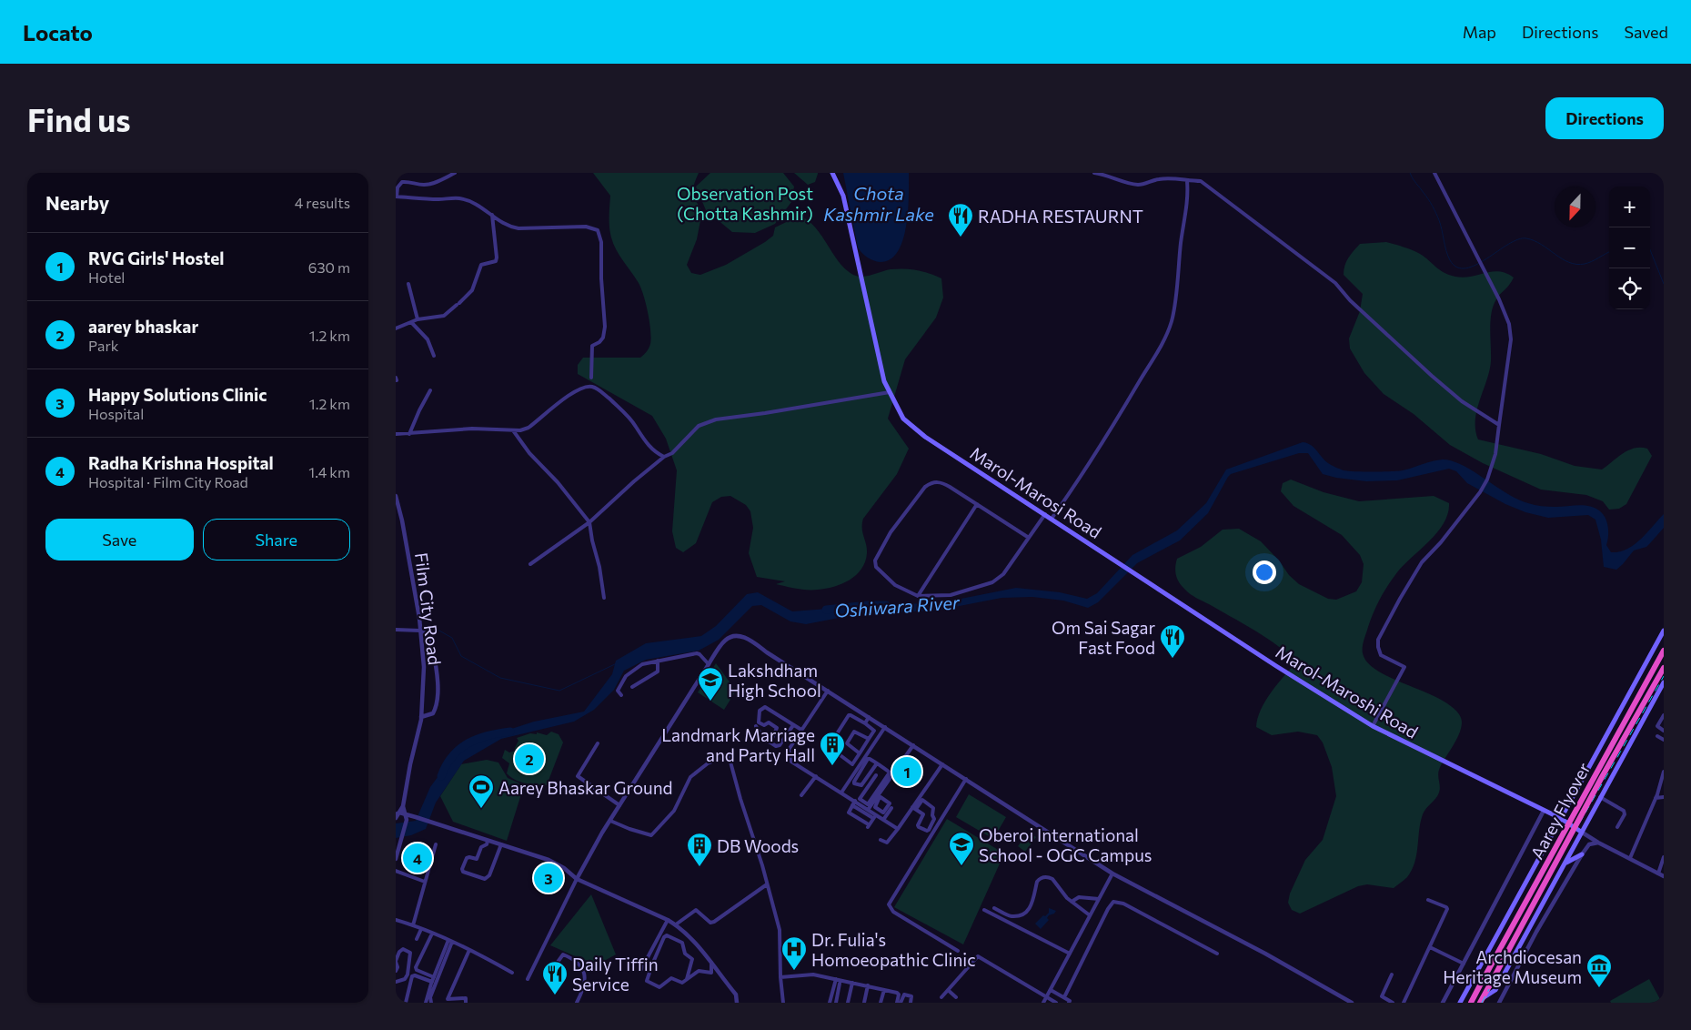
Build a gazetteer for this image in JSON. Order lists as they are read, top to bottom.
{
  "streets": {
    "highway": ["Aarey Flyover"],
    "main road": ["Marol-Marosi Road", "Marol-Maroshi Road"],
    "street": ["Film City Road"]
  },
  "crossings": [
    ["Marol-Marosi Road", "Marol-Maroshi Road"]
  ],
  "water": ["Chota Kashmir Lake", "Oshiwara River"],
  "parks": ["Observation Post (Chotta Kashmir)"],
  "places": {
    "restaurant": ["RADHA RESTAURNT", "Om Sai Sagar Fast Food", "Daily Tiffin Service"],
    "school or university": ["Lakshdham High School", "Oberoi International School - OGC Campus"],
    "building": ["Landmark Marriage and Party Hall", "DB Woods"],
    "sports": ["Aarey Bhaskar Ground"],
    "hospital": ["Dr. Fulia's Homoeopathic Clinic"],
    "museum": ["Archdiocesan Heritage Museum"]
  },
  "north": "bottom",
  "page": {
    "header": "Locato",
    "nav": ["Map", "Directions", "Saved"],
    "buttons": [
      "Directions",
      ["Save", "Share"]
    ],
    "title": "Find us",
    "heading": ["Nearby", "4 results"],
    "map_buttons": ["+", "−"],
    "list": [
      {
        "mark": "1",
        "name": "RVG Girls' Hostel",
        "note": "Hotel",
        "value": "630 m"
      },
      {
        "mark": "2",
        "name": "aarey bhaskar",
        "note": "Park",
        "value": "1.2 km"
      },
      {
        "mark": "3",
        "name": "Happy Solutions Clinic",
        "note": "Hospital",
        "value": "1.2 km"
      },
      {
        "mark": "4",
        "name": "Radha Krishna Hospital",
        "note": "Hospital · Film City Road",
        "value": "1.4 km"
      }
    ],
    "pins": [
      "2",
      "1",
      "4",
      "3"
    ]
  }
}
